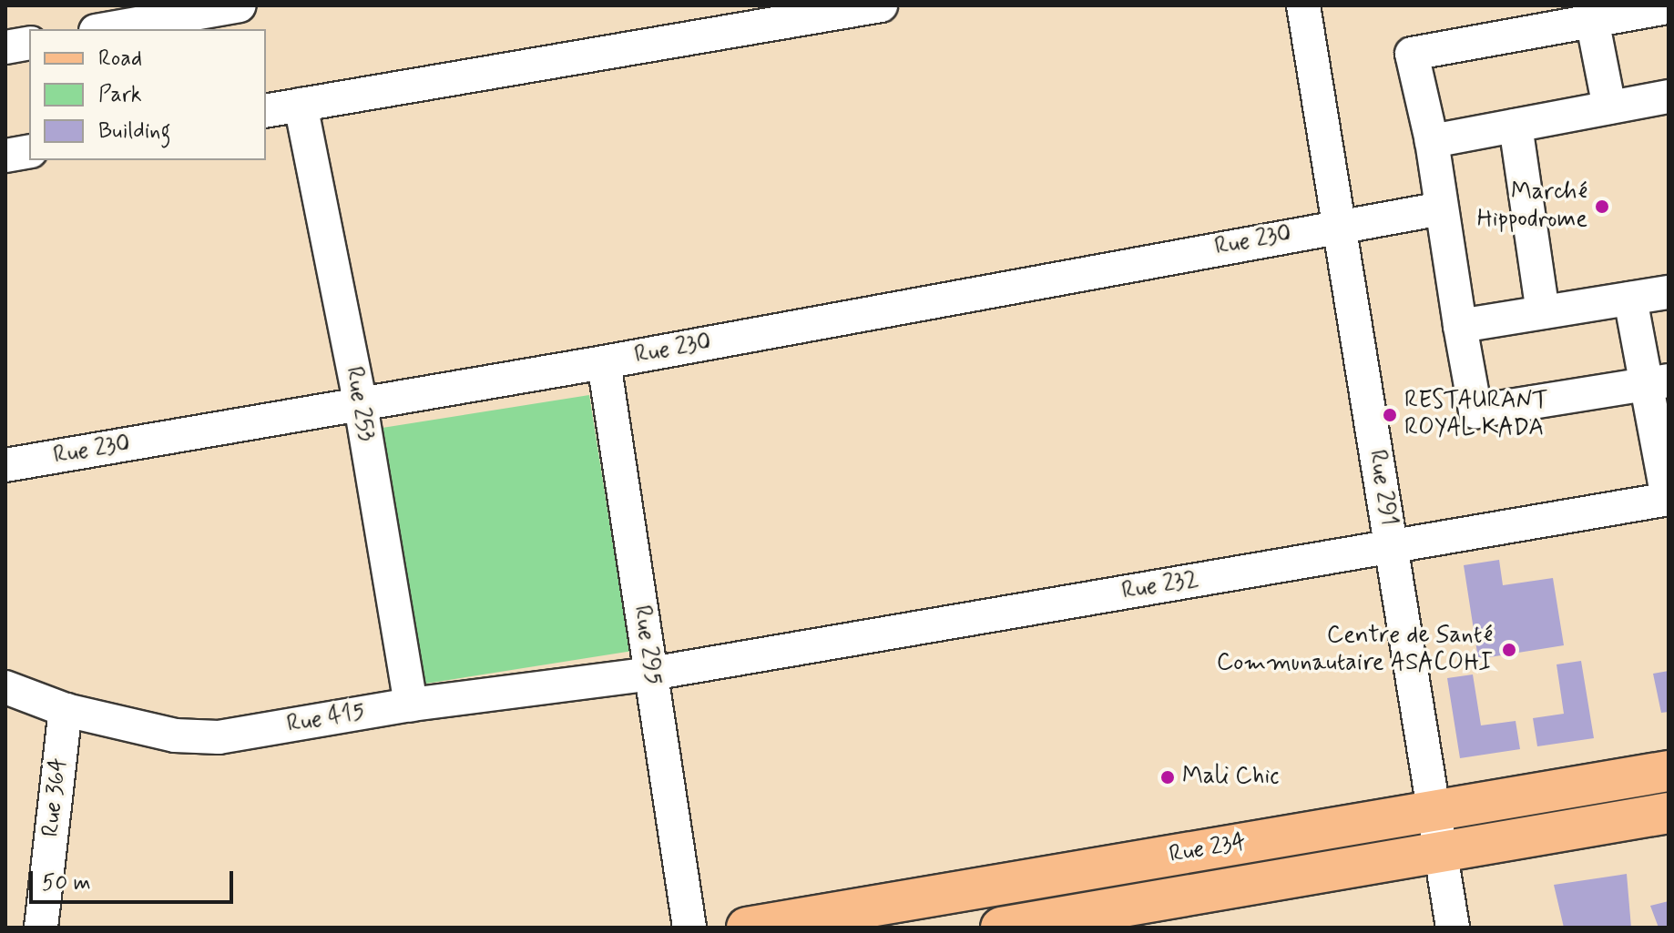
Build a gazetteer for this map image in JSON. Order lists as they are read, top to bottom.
{
  "streets": {
    "main road": ["Rue 234"],
    "street": [
      "Rue 230",
      "Rue 253",
      "Rue 291",
      "Rue 232",
      "Rue 295",
      "Rue 415",
      "Rue 364"
    ]
  },
  "crossings": [
    ["Rue 230", "Rue 253"],
    ["Rue 230", "Rue 291"],
    ["Rue 230", "Rue 295"],
    ["Rue 253", "Rue 415"],
    ["Rue 291", "Rue 232"],
    ["Rue 291", "Rue 234"],
    ["Rue 232", "Rue 295"],
    ["Rue 232", "Rue 415"],
    ["Rue 295", "Rue 415"],
    ["Rue 415", "Rue 364"]
  ],
  "places": [
    "Marché Hippodrome",
    "RESTAURANT ROYAL KADA",
    "Centre de Santé Communautaire ASACOHI",
    "Mali Chic"
  ],
  "legend": ["Road", "Park", "Building"],
  "scale_bar": "50 m"
}
